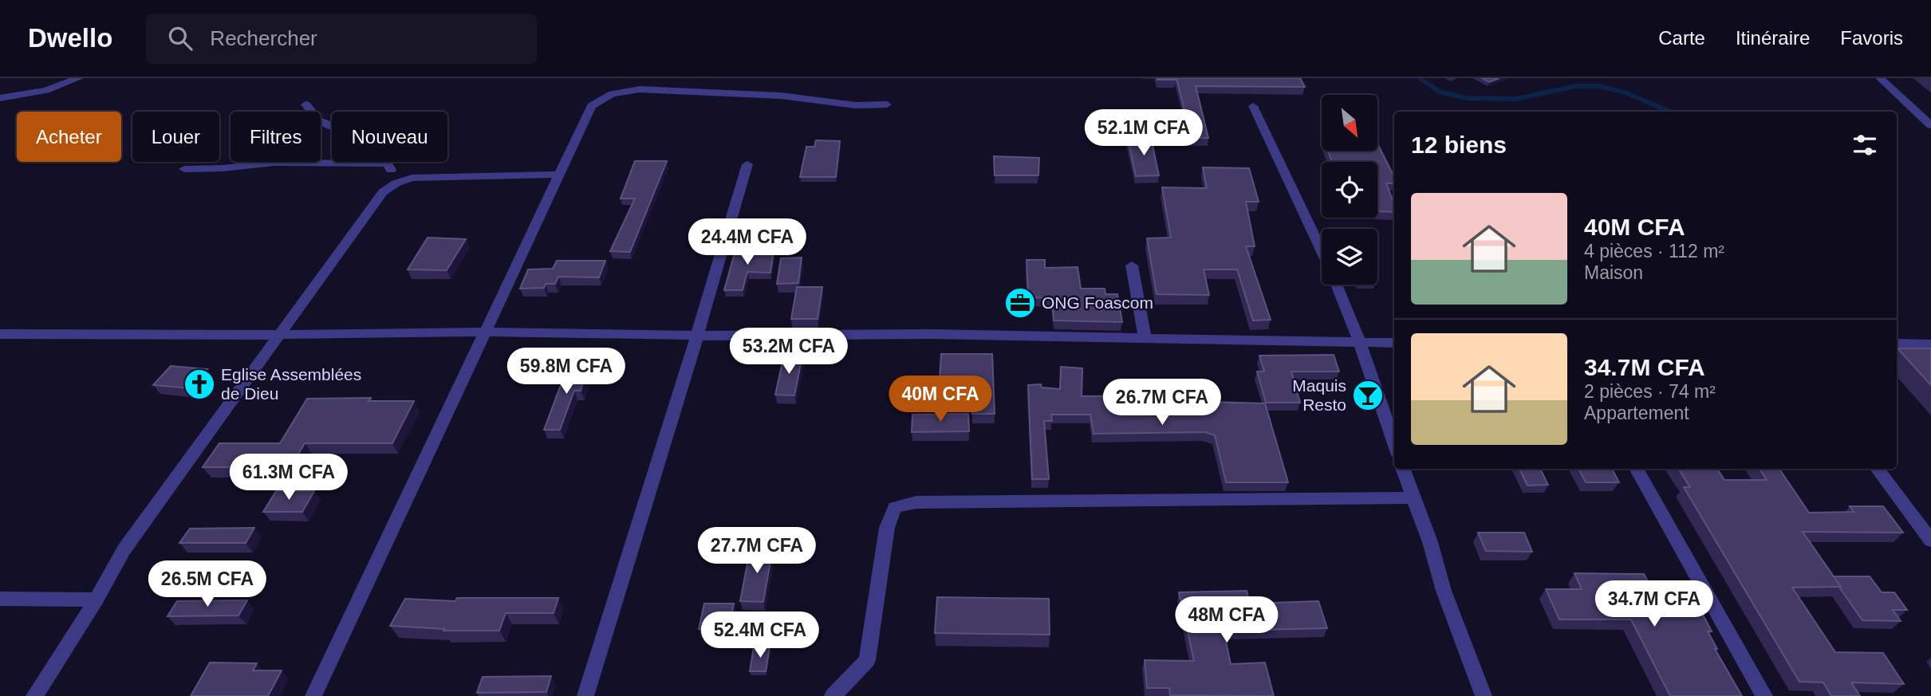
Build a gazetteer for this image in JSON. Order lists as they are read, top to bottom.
{
  "places": {
    "office": ["ONG Foascom"],
    "church": ["Eglise Assemblées de Dieu"],
    "bar": ["Maquis Resto"]
  },
  "north": "bottom right",
  "page": {
    "header": "Dwello",
    "search": "Rechercher",
    "nav": ["Carte", "Itinéraire", "Favoris"],
    "price": [
      "52.1M CFA",
      "24.4M CFA",
      "53.2M CFA",
      "59.8M CFA",
      "40M CFA",
      "26.7M CFA",
      "61.3M CFA",
      "27.7M CFA",
      "26.5M CFA",
      "34.7M CFA",
      "48M CFA",
      "52.4M CFA"
    ],
    "chip": [
      "Acheter",
      "Louer",
      "Filtres",
      "Nouveau"
    ],
    "heading": "12 biens",
    "list": [
      {
        "name": "40M CFA",
        "note": "4 pièces · 112 m² · Maison"
      },
      {
        "name": "34.7M CFA",
        "note": "2 pièces · 74 m² · Appartement"
      }
    ]
  }
}
